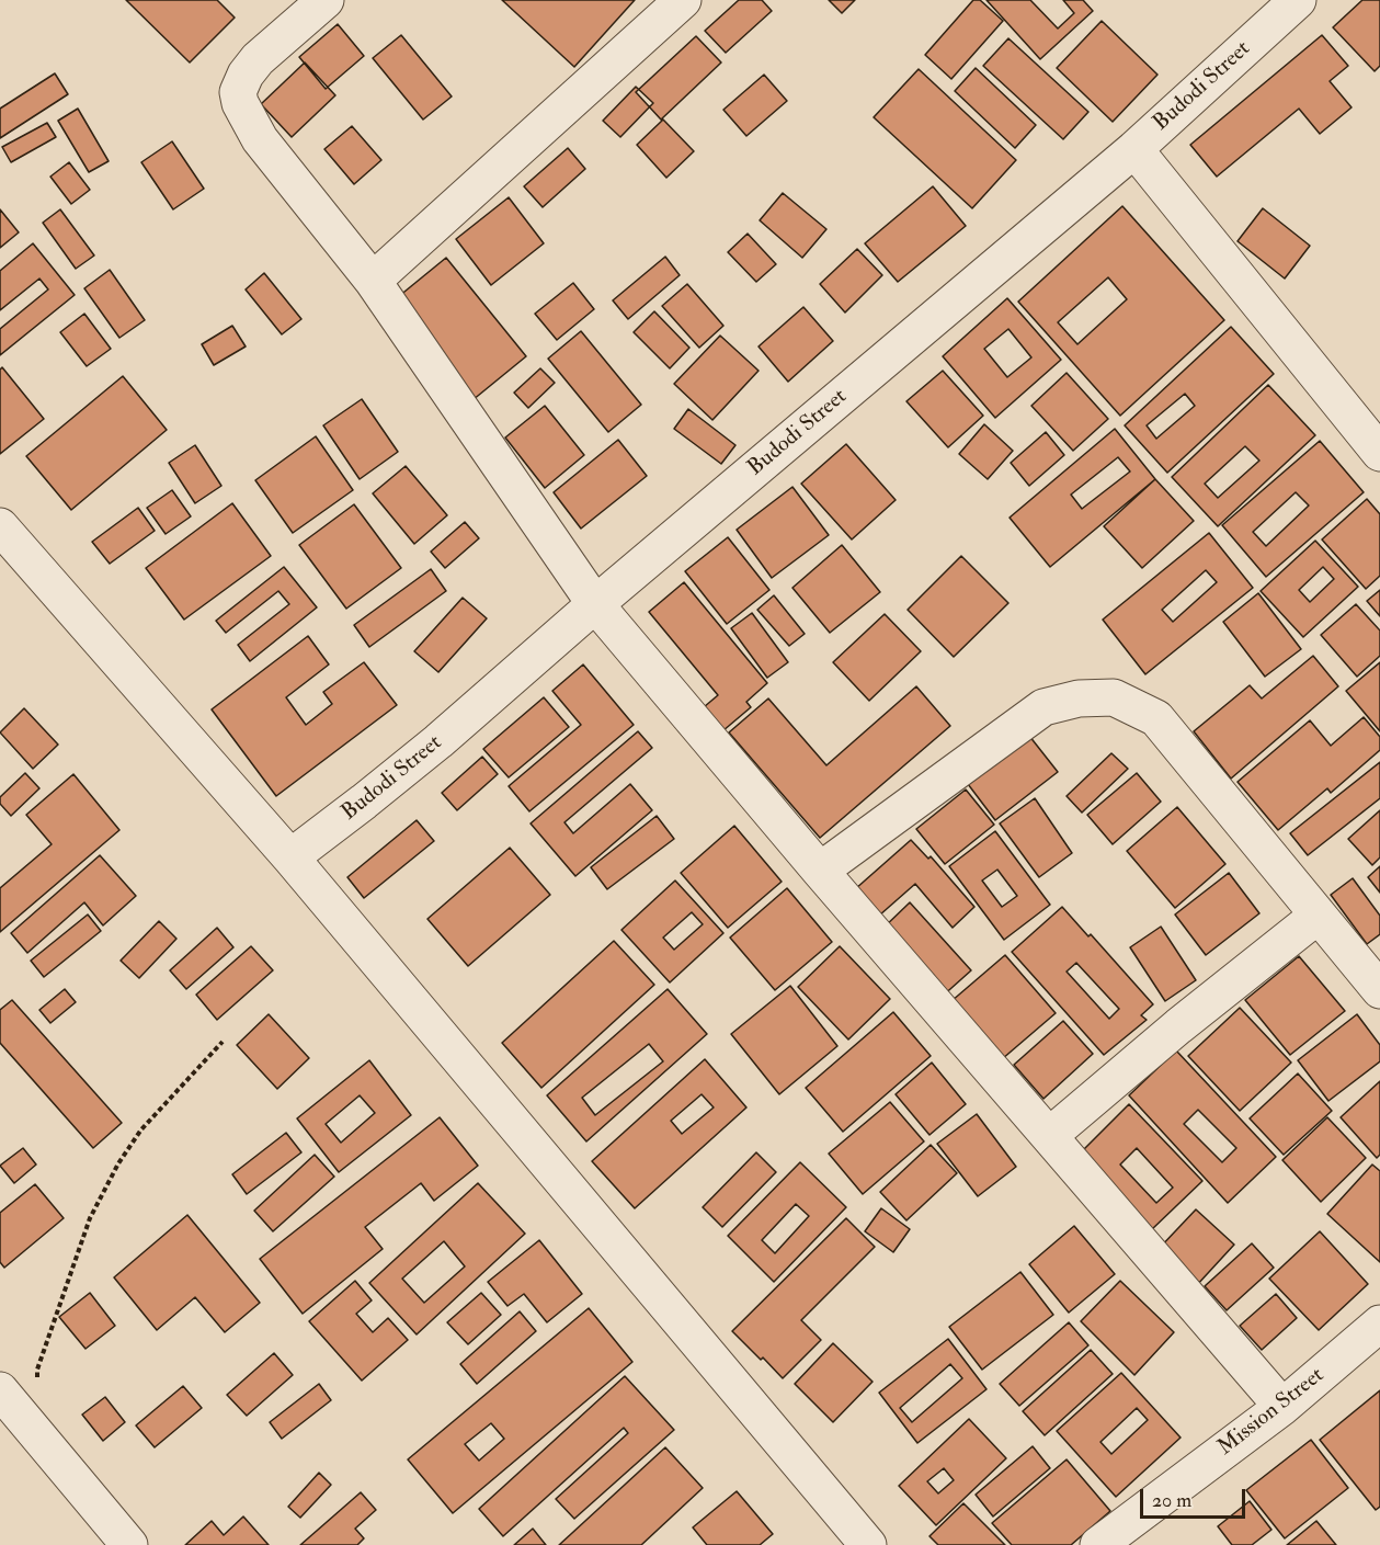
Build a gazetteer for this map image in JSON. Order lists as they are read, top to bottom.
{
  "streets": {
    "street": ["Budodi Street", "Mission Street"]
  },
  "scale_bar": "20 m"
}
